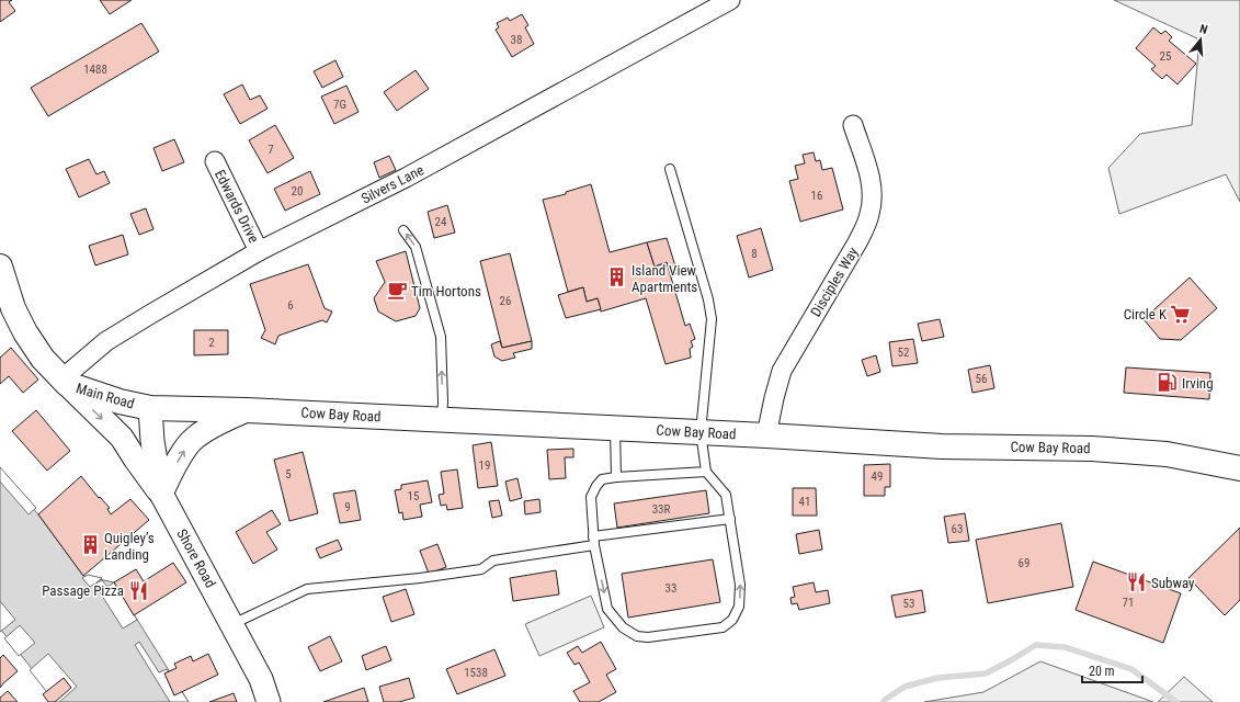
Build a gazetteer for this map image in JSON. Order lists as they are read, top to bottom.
{
  "streets": {
    "main road": ["Main Road", "Cow Bay Road"],
    "street": [
      "Silvers Lane",
      "Edwards Drive",
      "Disciples Way",
      "Shore Road"
    ]
  },
  "crossings": [
    ["Silvers Lane", "Edwards Drive"],
    ["Silvers Lane", "Main Road"],
    ["Disciples Way", "Cow Bay Road"],
    ["Main Road", "Cow Bay Road"],
    ["Main Road", "Shore Road"],
    ["Cow Bay Road", "Shore Road"]
  ],
  "places": {
    "building": ["Island View Apartments", "Quigley’s Landing"],
    "cafe": ["Tim Hortons"],
    "supermarket": ["Circle K"],
    "fuel station": ["Irving"],
    "restaurant": ["Subway", "Passage Pizza"]
  },
  "house_numbers": [
    "38",
    "25",
    "1488",
    "7G",
    "7",
    "20",
    "16",
    "24",
    "8",
    "26",
    "6",
    "2",
    "52",
    "56",
    "19",
    "5",
    "49",
    "15",
    "41",
    "9",
    "33R",
    "63",
    "69",
    "33",
    "71",
    "53",
    "1538"
  ],
  "scale_bar": "20 m",
  "north": "top"
}
